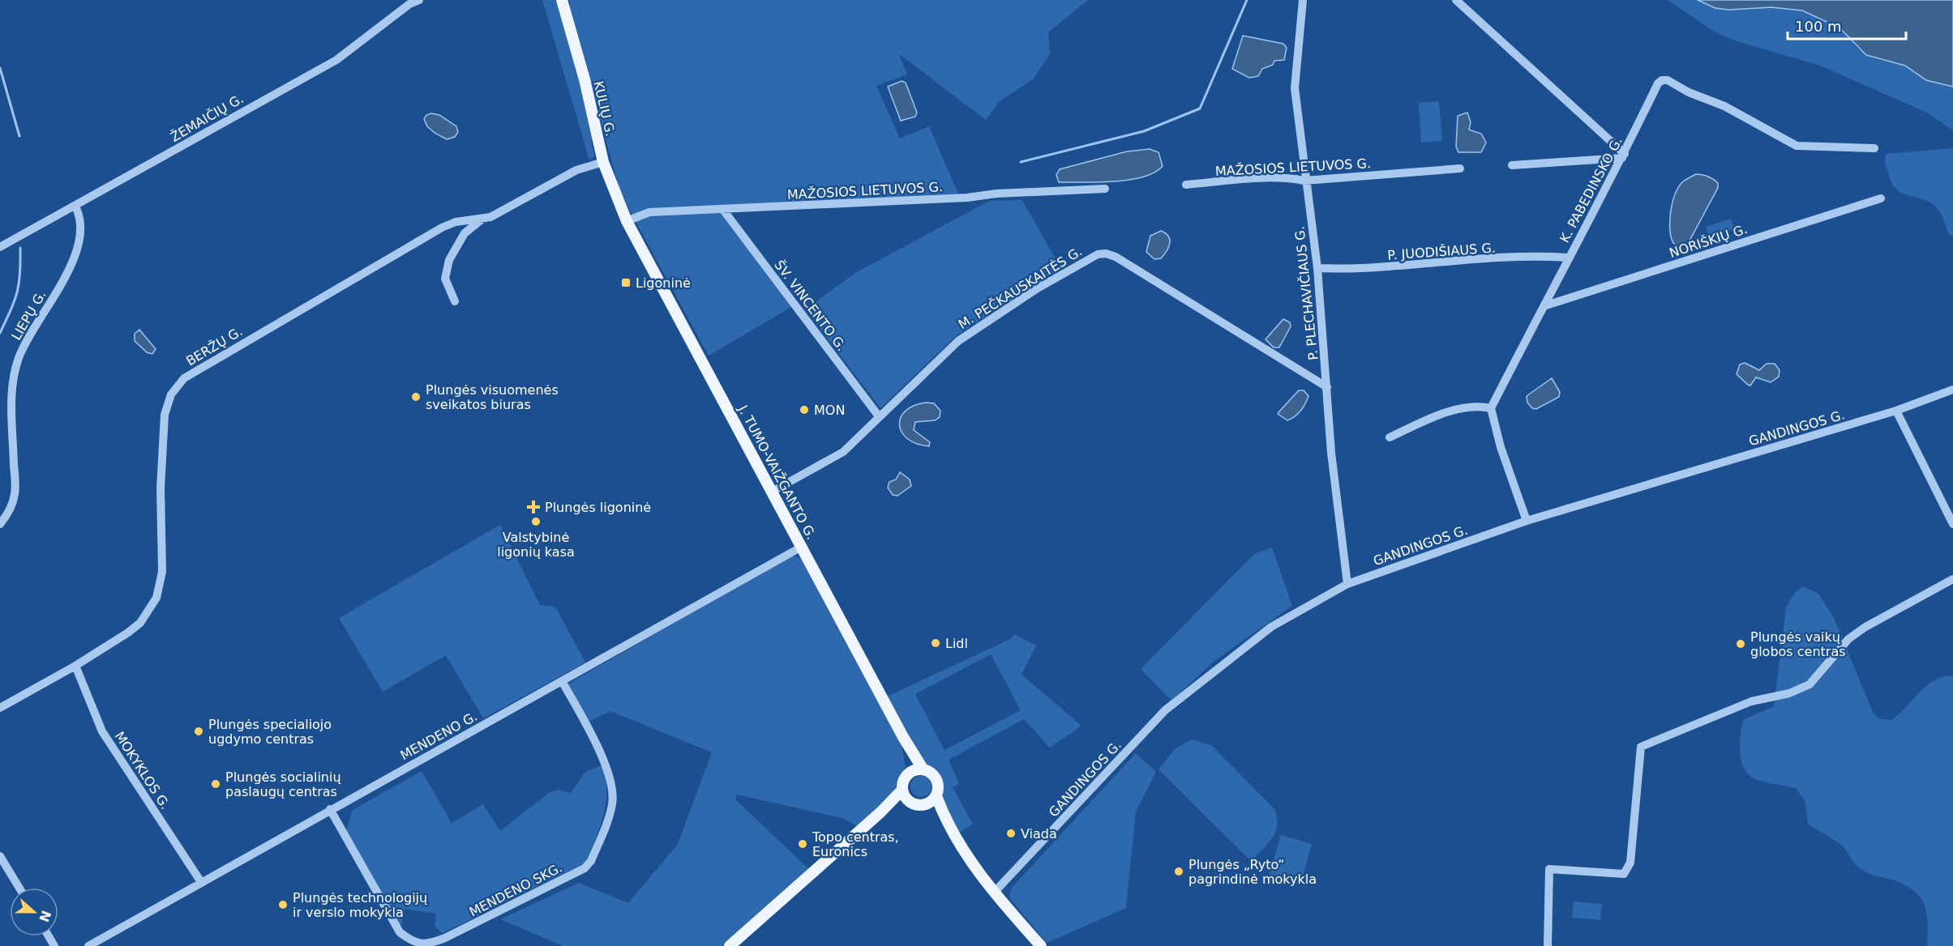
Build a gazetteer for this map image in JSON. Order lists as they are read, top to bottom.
{
  "streets": {
    "main road": ["KULIŲ G.", "J. TUMO-VAIŽGANTO G."],
    "street": [
      "ŽEMAIČIŲ G.",
      "MAŽOSIOS LIETUVOS G.",
      "K. PABEDINSKO G.",
      "NORIŠKIŲ G.",
      "P. JUODIŠIAUS G.",
      "M. PEČKAUSKAITĖS G.",
      "P. PLECHAVIČIAUS G.",
      "ŠV. VINCENTO G.",
      "LIEPŲ G.",
      "BERŽŲ G.",
      "GANDINGOS G.",
      "MENDENO G.",
      "MOKYKLOS G.",
      "MENDENO SKG."
    ]
  },
  "crossings": [
    ["KULIŲ G.", "MAŽOSIOS LIETUVOS G."],
    ["KULIŲ G.", "BERŽŲ G."],
    ["KULIŲ G.", "J. TUMO-VAIŽGANTO G."],
    ["ŽEMAIČIŲ G.", "LIEPŲ G."],
    ["MAŽOSIOS LIETUVOS G.", "P. PLECHAVIČIAUS G."],
    ["MAŽOSIOS LIETUVOS G.", "ŠV. VINCENTO G."],
    ["MAŽOSIOS LIETUVOS G.", "J. TUMO-VAIŽGANTO G."],
    ["K. PABEDINSKO G.", "NORIŠKIŲ G."],
    ["K. PABEDINSKO G.", "P. JUODIŠIAUS G."],
    ["P. JUODIŠIAUS G.", "P. PLECHAVIČIAUS G."],
    ["M. PEČKAUSKAITĖS G.", "P. PLECHAVIČIAUS G."],
    ["M. PEČKAUSKAITĖS G.", "ŠV. VINCENTO G."],
    ["M. PEČKAUSKAITĖS G.", "J. TUMO-VAIŽGANTO G."],
    ["P. PLECHAVIČIAUS G.", "GANDINGOS G."],
    ["BERŽŲ G.", "MOKYKLOS G."],
    ["J. TUMO-VAIŽGANTO G.", "MENDENO G."],
    ["MENDENO G.", "MOKYKLOS G."],
    ["MENDENO G.", "MENDENO SKG."]
  ],
  "places": {
    "transit": ["Ligoninė"],
    "other": [
      "Plungės visuomenės sveikatos biuras",
      "MON",
      "Valstybinė ligonių kasa",
      "Lidl",
      "Plungės vaikų globos centras",
      "Plungės specialiojo ugdymo centras",
      "Plungės socialinių paslaugų centras",
      "Viada",
      "Topo centras, Euronics",
      "Plungės „Ryto“ pagrindinė mokykla",
      "Plungės technologijų ir verslo mokykla"
    ],
    "health": ["Plungės ligoninė"]
  },
  "scale_bar": "100 m",
  "north": "right"
}
